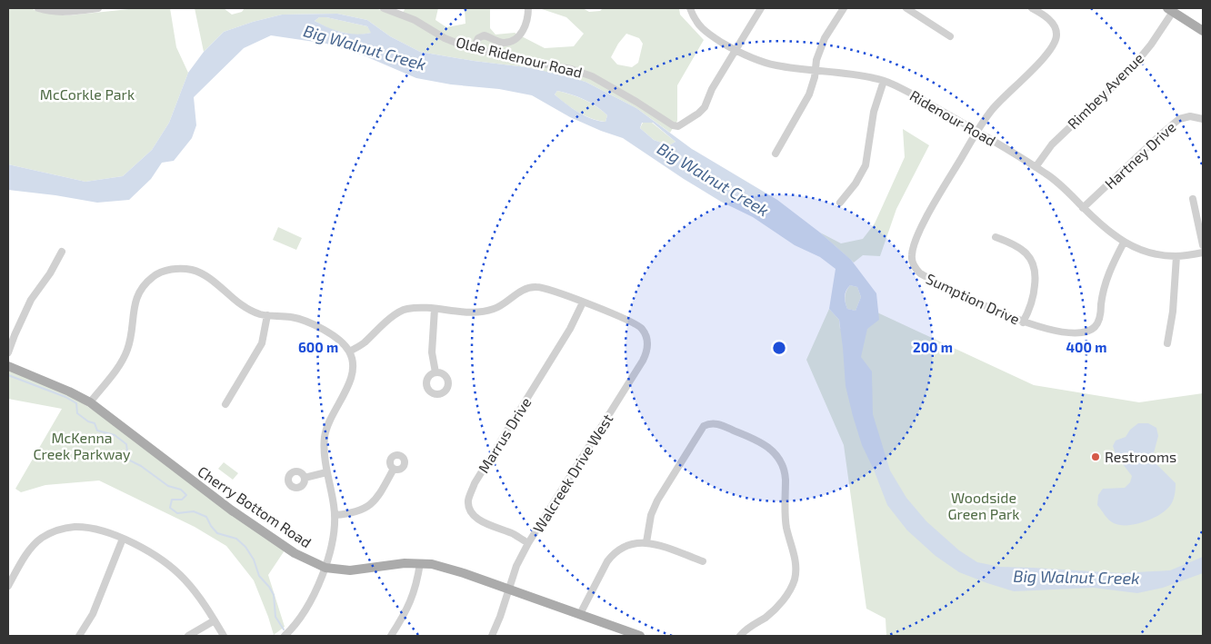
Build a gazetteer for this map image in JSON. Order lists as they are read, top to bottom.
{
  "streets": {
    "main road": ["Cherry Bottom Road"],
    "street": [
      "Olde Ridenour Road",
      "Rimbey Avenue",
      "Ridenour Road",
      "Hartney Drive",
      "Sumption Drive",
      "Marrus Drive",
      "Walcreek Drive West"
    ]
  },
  "crossings": [
    ["Olde Ridenour Road", "Ridenour Road"],
    ["Rimbey Avenue", "Ridenour Road"],
    ["Ridenour Road", "Hartney Drive"],
    ["Ridenour Road", "Sumption Drive"],
    ["Marrus Drive", "Walcreek Drive West"],
    ["Walcreek Drive West", "Cherry Bottom Road"]
  ],
  "water": ["Big Walnut Creek"],
  "parks": ["McCorkle Park", "McKenna Creek Parkway", "Woodside Green Park"],
  "places": ["Restrooms"],
  "rings": ["200 m", "400 m", "600 m"]
}
